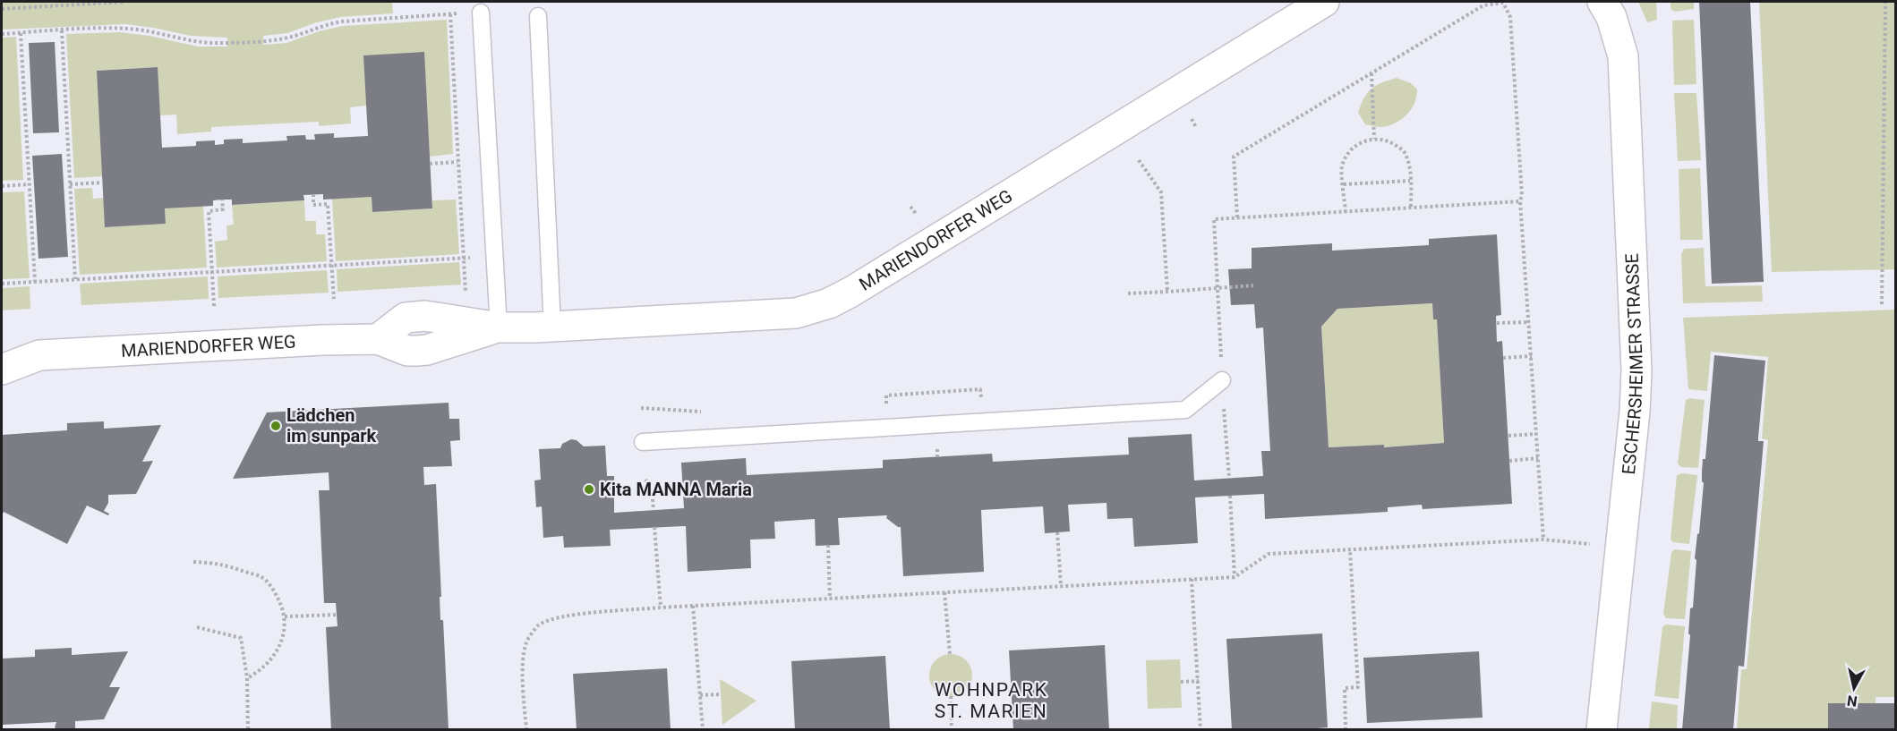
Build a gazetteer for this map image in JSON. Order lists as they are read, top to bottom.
{
  "streets": {
    "street": ["MARIENDORFER WEG", "ESCHERSHEIMER STRASSE"]
  },
  "districts": ["WOHNPARK ST. MARIEN"],
  "places": ["Lädchen im sunpark", "Kita MANNA Maria"],
  "north": "bottom"
}
